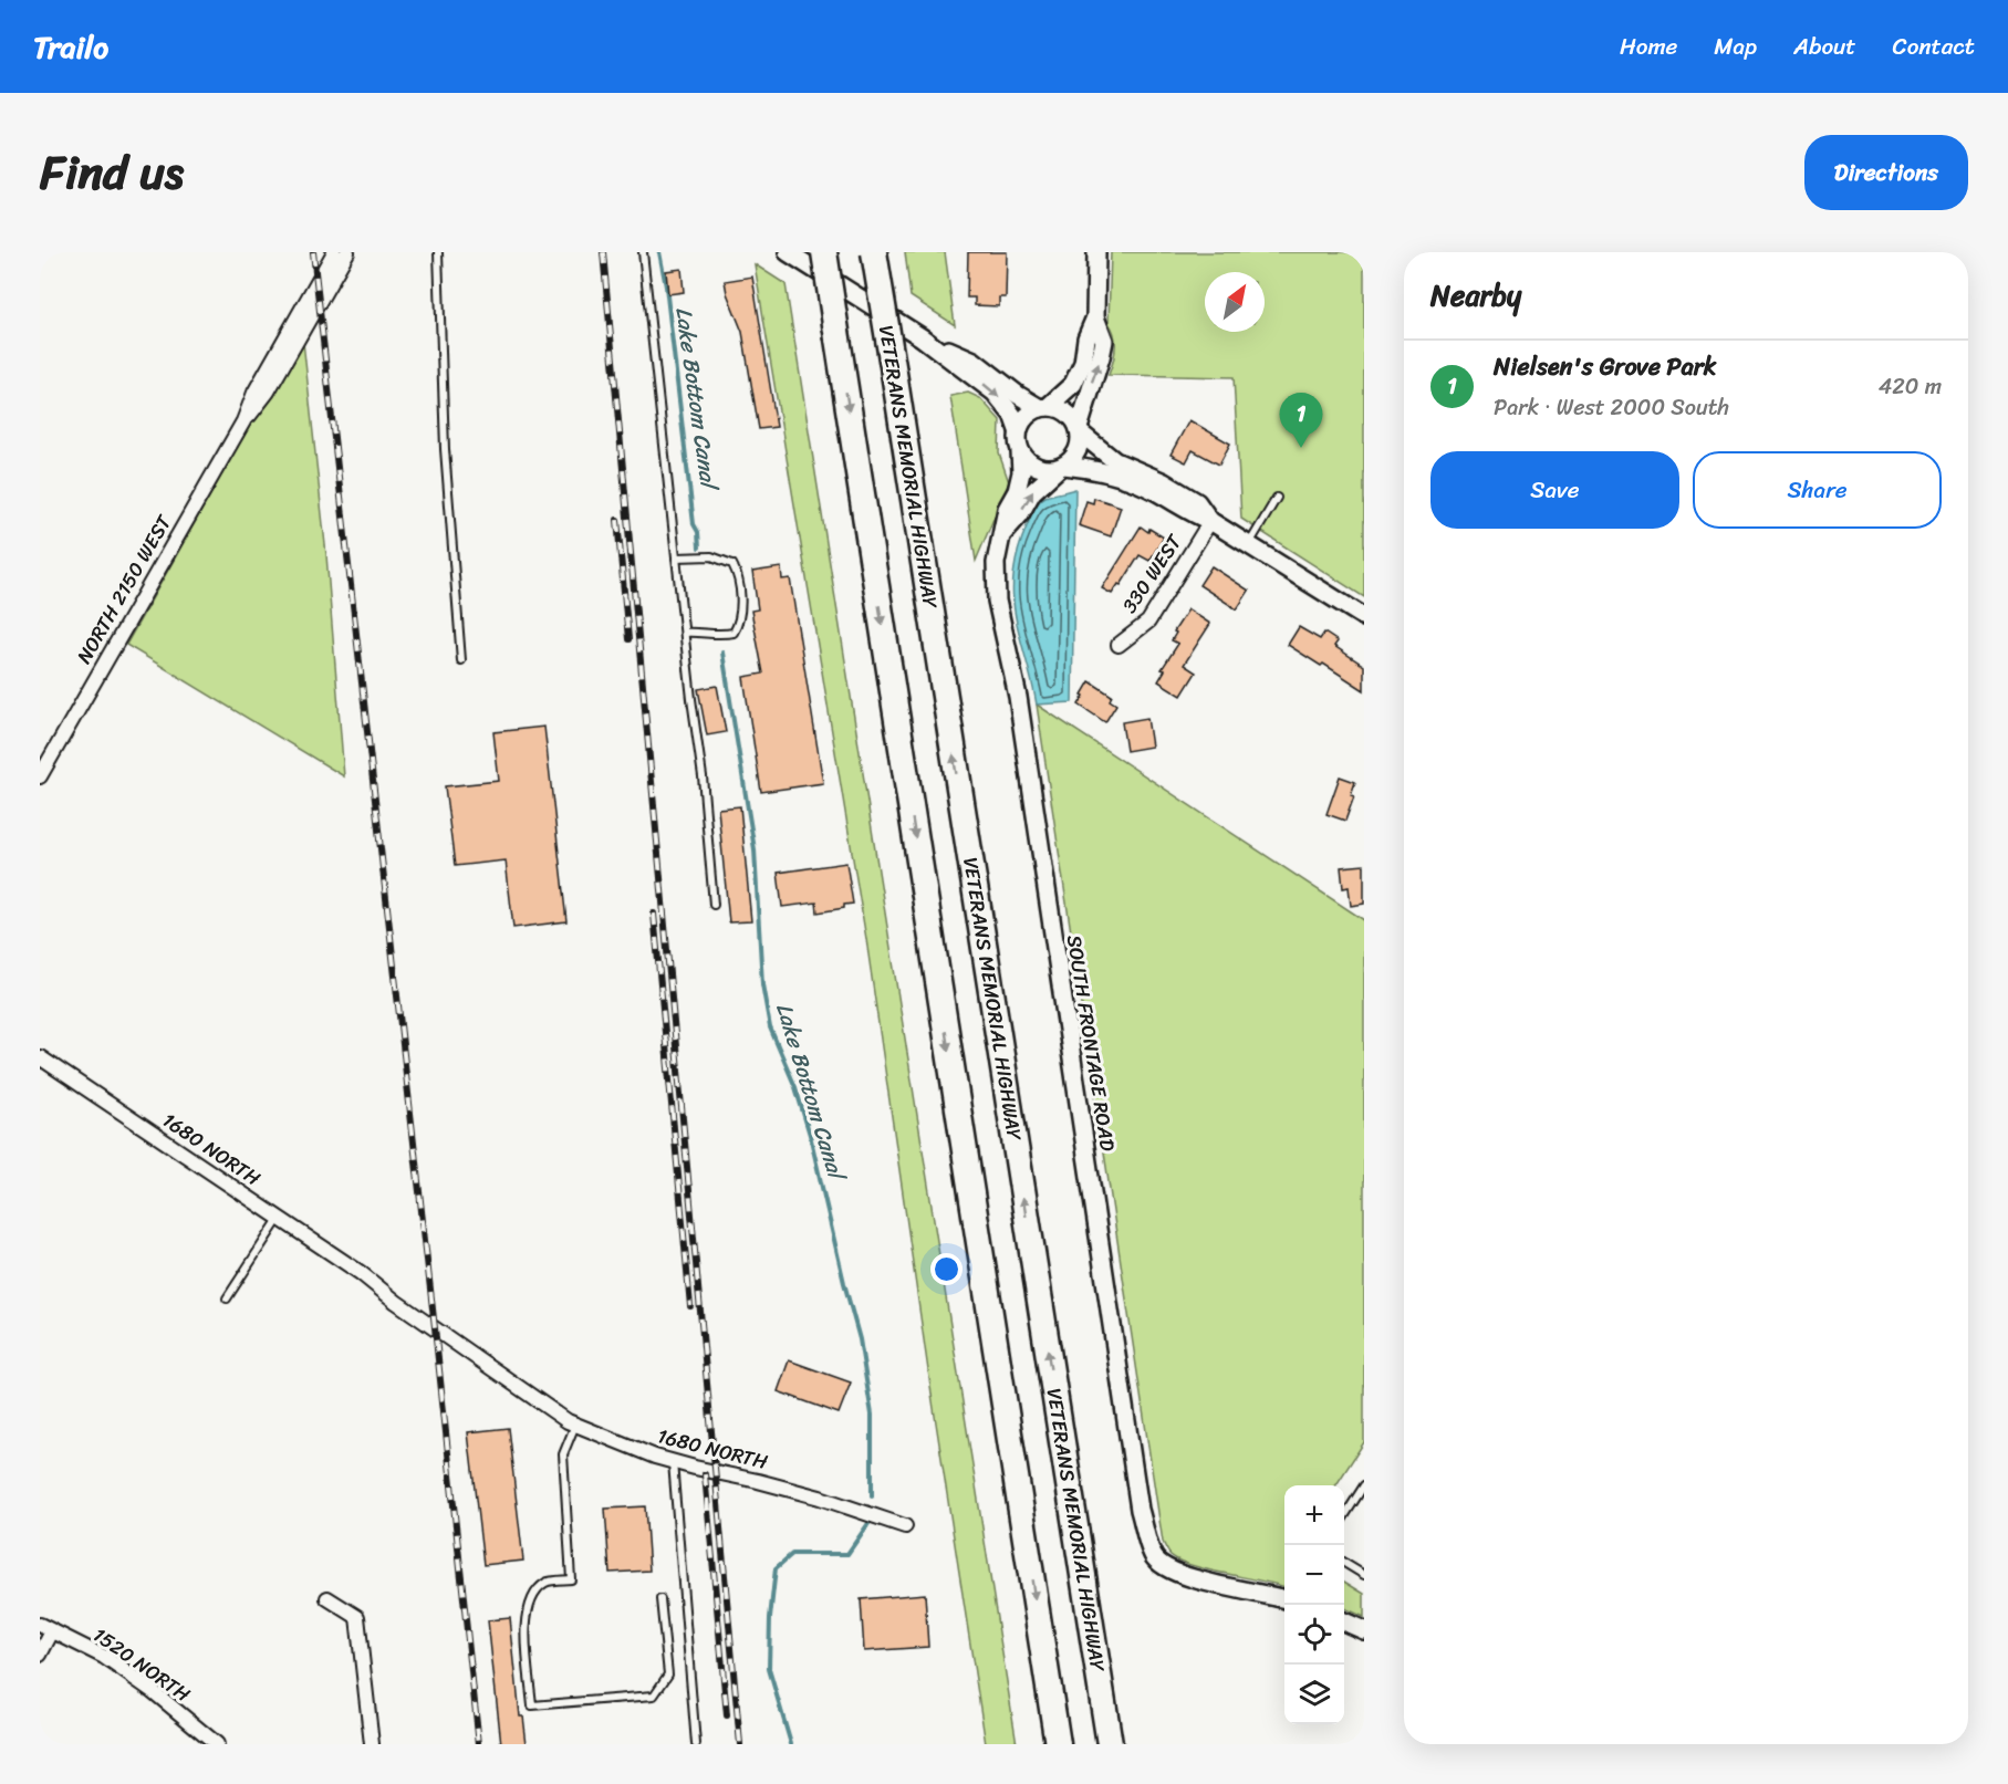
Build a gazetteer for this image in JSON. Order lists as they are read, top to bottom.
{
  "streets": {
    "highway": ["VETERANS MEMORIAL HIGHWAY"],
    "street": [
      "330 WEST",
      "NORTH 2150 WEST",
      "SOUTH FRONTAGE ROAD",
      "1680 NORTH",
      "1520 NORTH"
    ]
  },
  "water": ["Lake Bottom Canal"],
  "north": "top right",
  "page": {
    "header": "Trailo",
    "nav": [
      "Home",
      "Map",
      "About",
      "Contact"
    ],
    "title": "Find us",
    "buttons": [
      "Directions",
      ["Save", "Share"]
    ],
    "heading": "Nearby",
    "list": [
      {
        "mark": "1",
        "name": "Nielsen's Grove Park",
        "note": "Park · West 2000 South",
        "value": "420 m"
      }
    ],
    "pins": "1",
    "map_buttons": ["+", "−"]
  }
}
